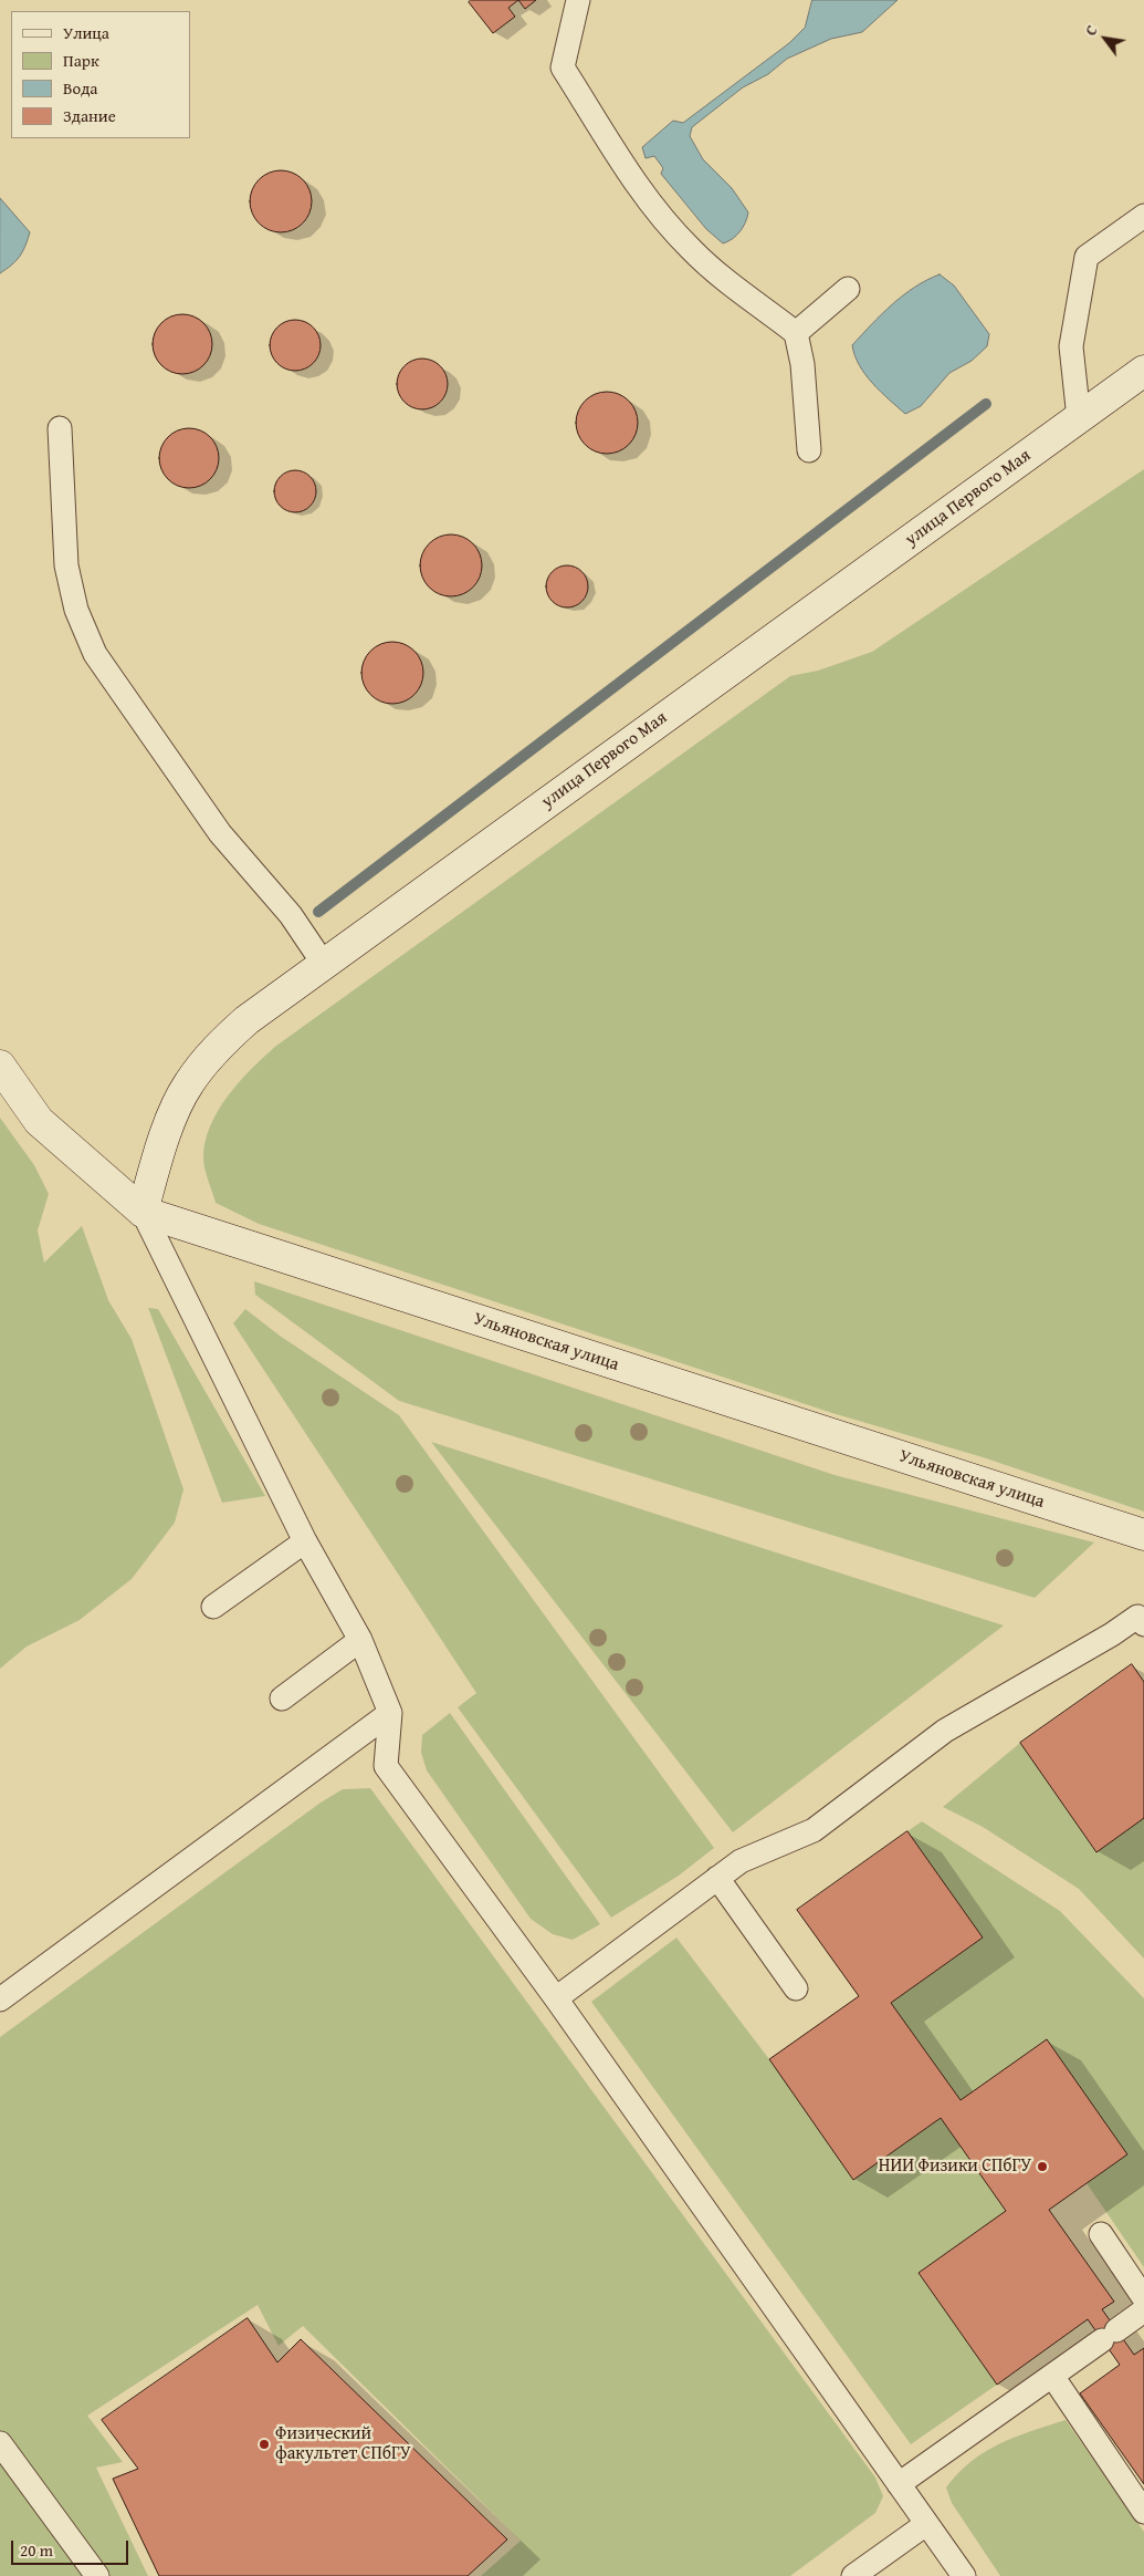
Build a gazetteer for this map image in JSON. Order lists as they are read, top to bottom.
{
  "streets": {
    "street": ["улица Первого Мая", "Ульяновская улица"]
  },
  "crossings": [
    ["улица Первого Мая", "Ульяновская улица"]
  ],
  "places": ["НИИ Физики СПбГУ", "Физический факультет СПбГУ"],
  "legend": [
    "Улица",
    "Парк",
    "Вода",
    "Здание"
  ],
  "scale_bar": "20 m",
  "north": "top left"
}
